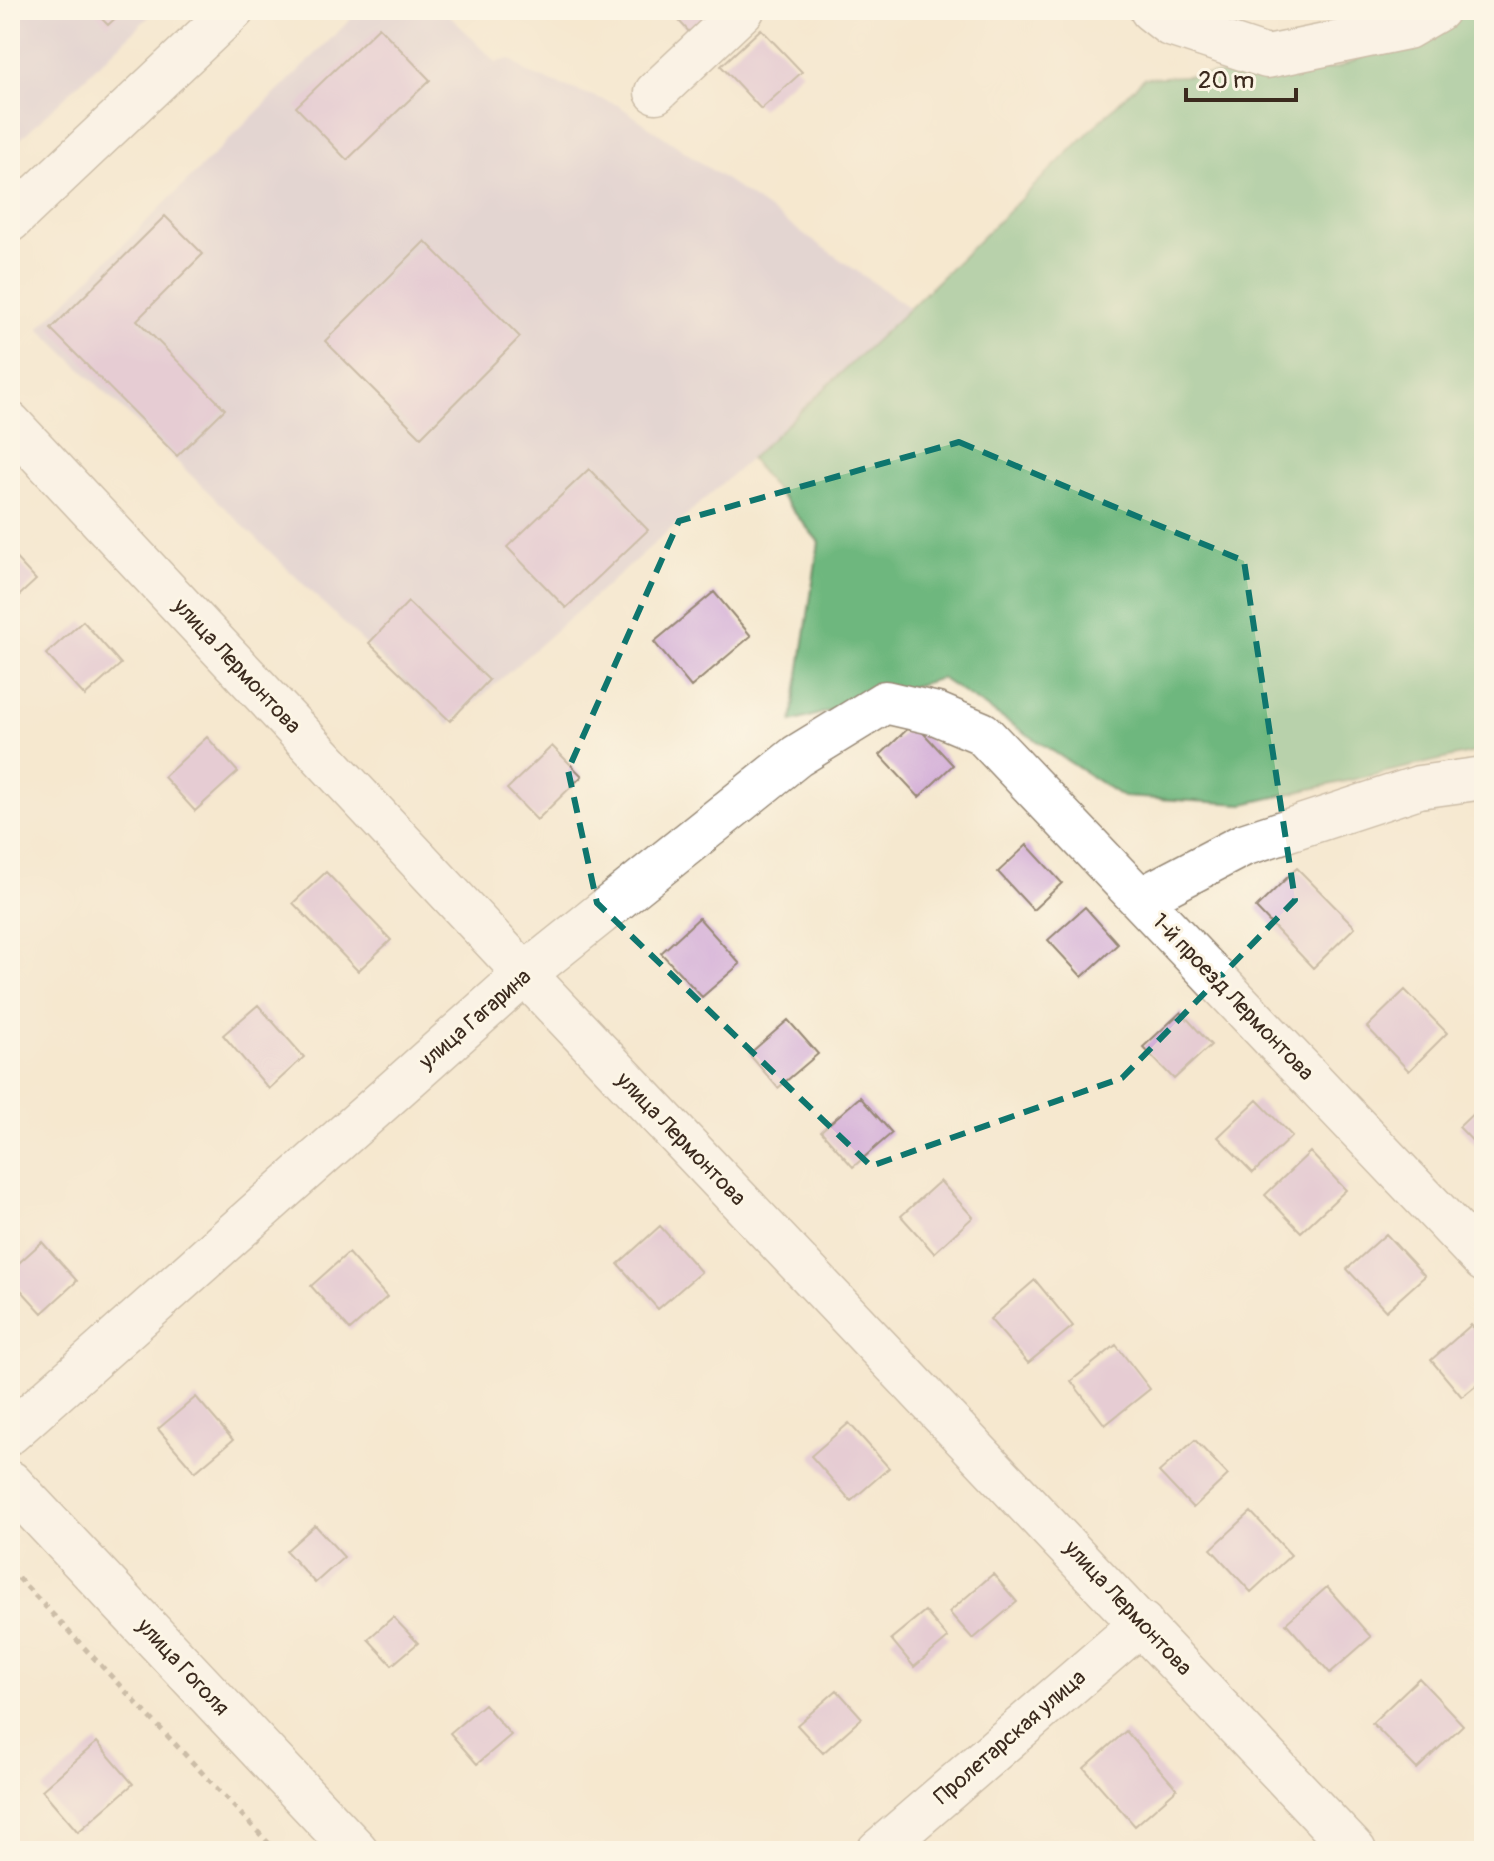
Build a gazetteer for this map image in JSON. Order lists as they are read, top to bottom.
{
  "streets": {
    "street": [
      "улица Лермонтова",
      "1-й проезд Лермонтова",
      "улица Гагарина",
      "улица Гоголя",
      "Пролетарская улица"
    ]
  },
  "crossings": [
    ["улица Лермонтова", "улица Гагарина"],
    ["улица Лермонтова", "Пролетарская улица"],
    ["1-й проезд Лермонтова", "улица Гагарина"]
  ],
  "scale_bar": "20 m"
}
